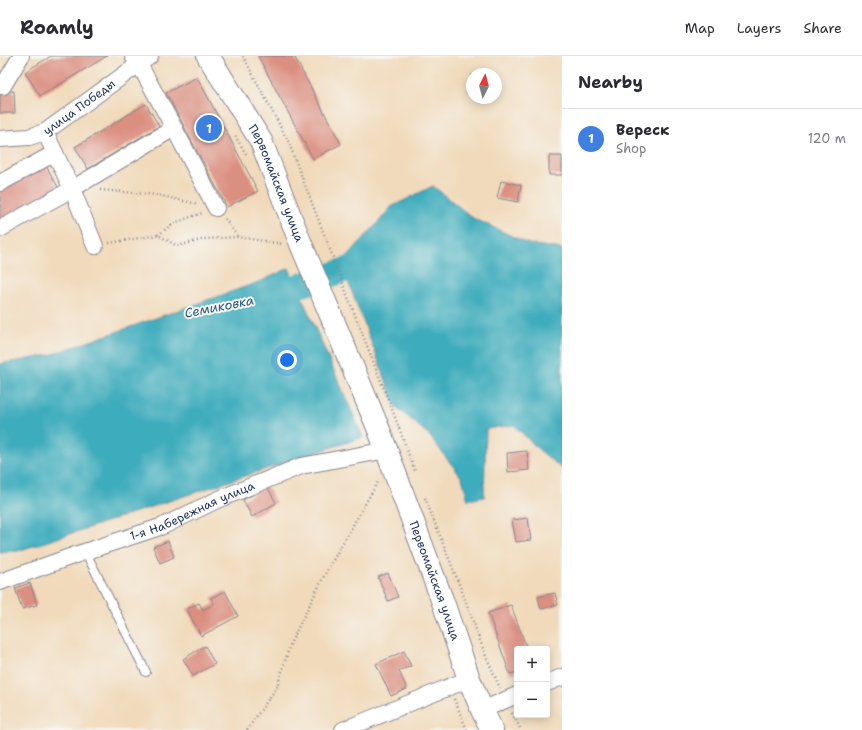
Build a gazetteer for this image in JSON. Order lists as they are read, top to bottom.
{
  "streets": {
    "main road": ["Первомайская улица"],
    "street": ["улица Победы", "1-я Набережная улица"]
  },
  "crossings": [
    ["Первомайская улица", "1-я Набережная улица"]
  ],
  "water": ["Семиковка"],
  "north": "top",
  "page": {
    "header": "Roamly",
    "nav": ["Map", "Layers", "Share"],
    "heading": "Nearby",
    "list": [
      {
        "mark": "1",
        "name": "Вереск",
        "note": "Shop",
        "value": "120 m"
      }
    ],
    "pins": "1",
    "map_buttons": ["+", "−"]
  }
}
